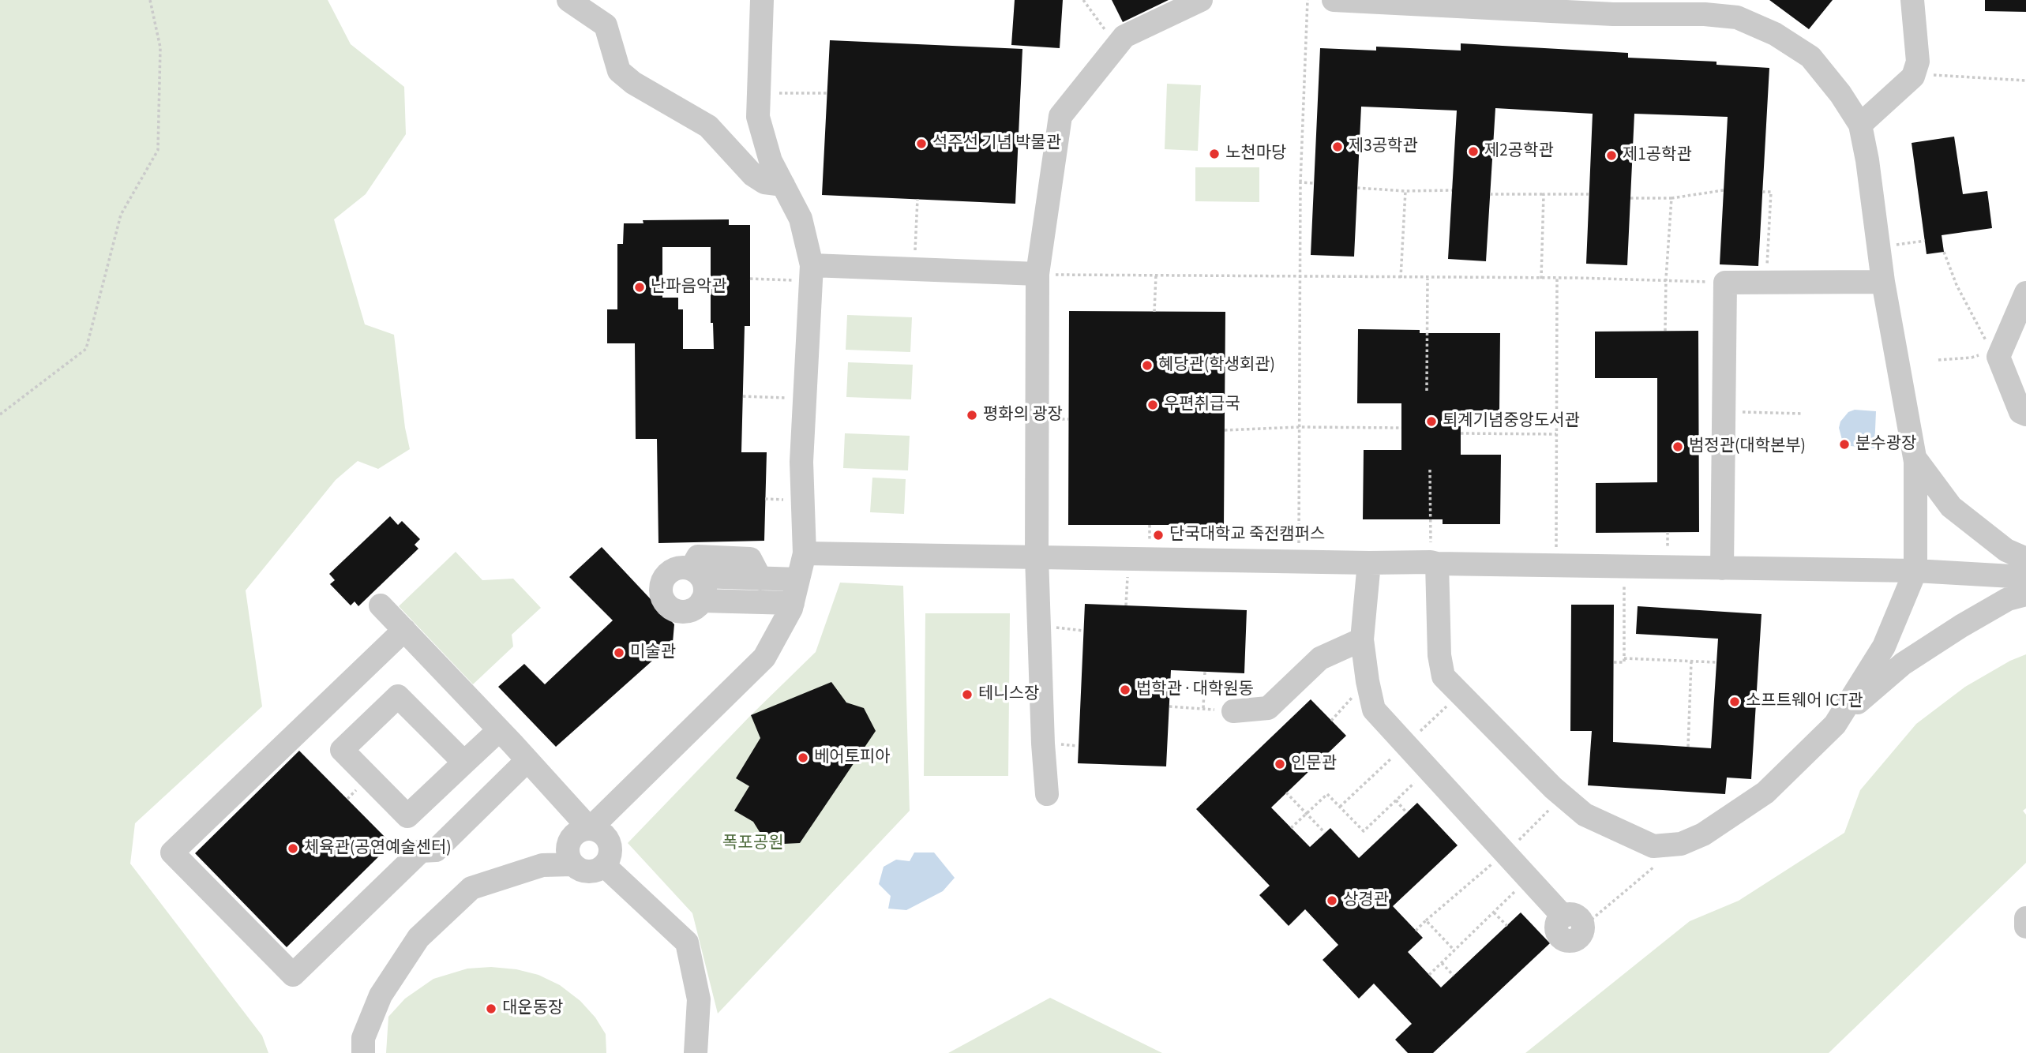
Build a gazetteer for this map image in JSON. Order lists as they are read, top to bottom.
{
  "parks": ["폭포공원"],
  "places": [
    "석주선 기념 박물관",
    "제3공학관",
    "제2공학관",
    "노천마당",
    "제1공학관",
    "난파음악관",
    "혜당관(학생회관)",
    "우편취급국",
    "평화의 광장",
    "퇴계기념중앙도서관",
    "분수광장",
    "범정관(대학본부)",
    "단국대학교 죽전캠퍼스",
    "미술관",
    "법학관 · 대학원동",
    "테니스장",
    "소프트웨어 ICT관",
    "베어토피아",
    "인문관",
    "체육관(공연예술센터)",
    "상경관",
    "대운동장"
  ]
}
